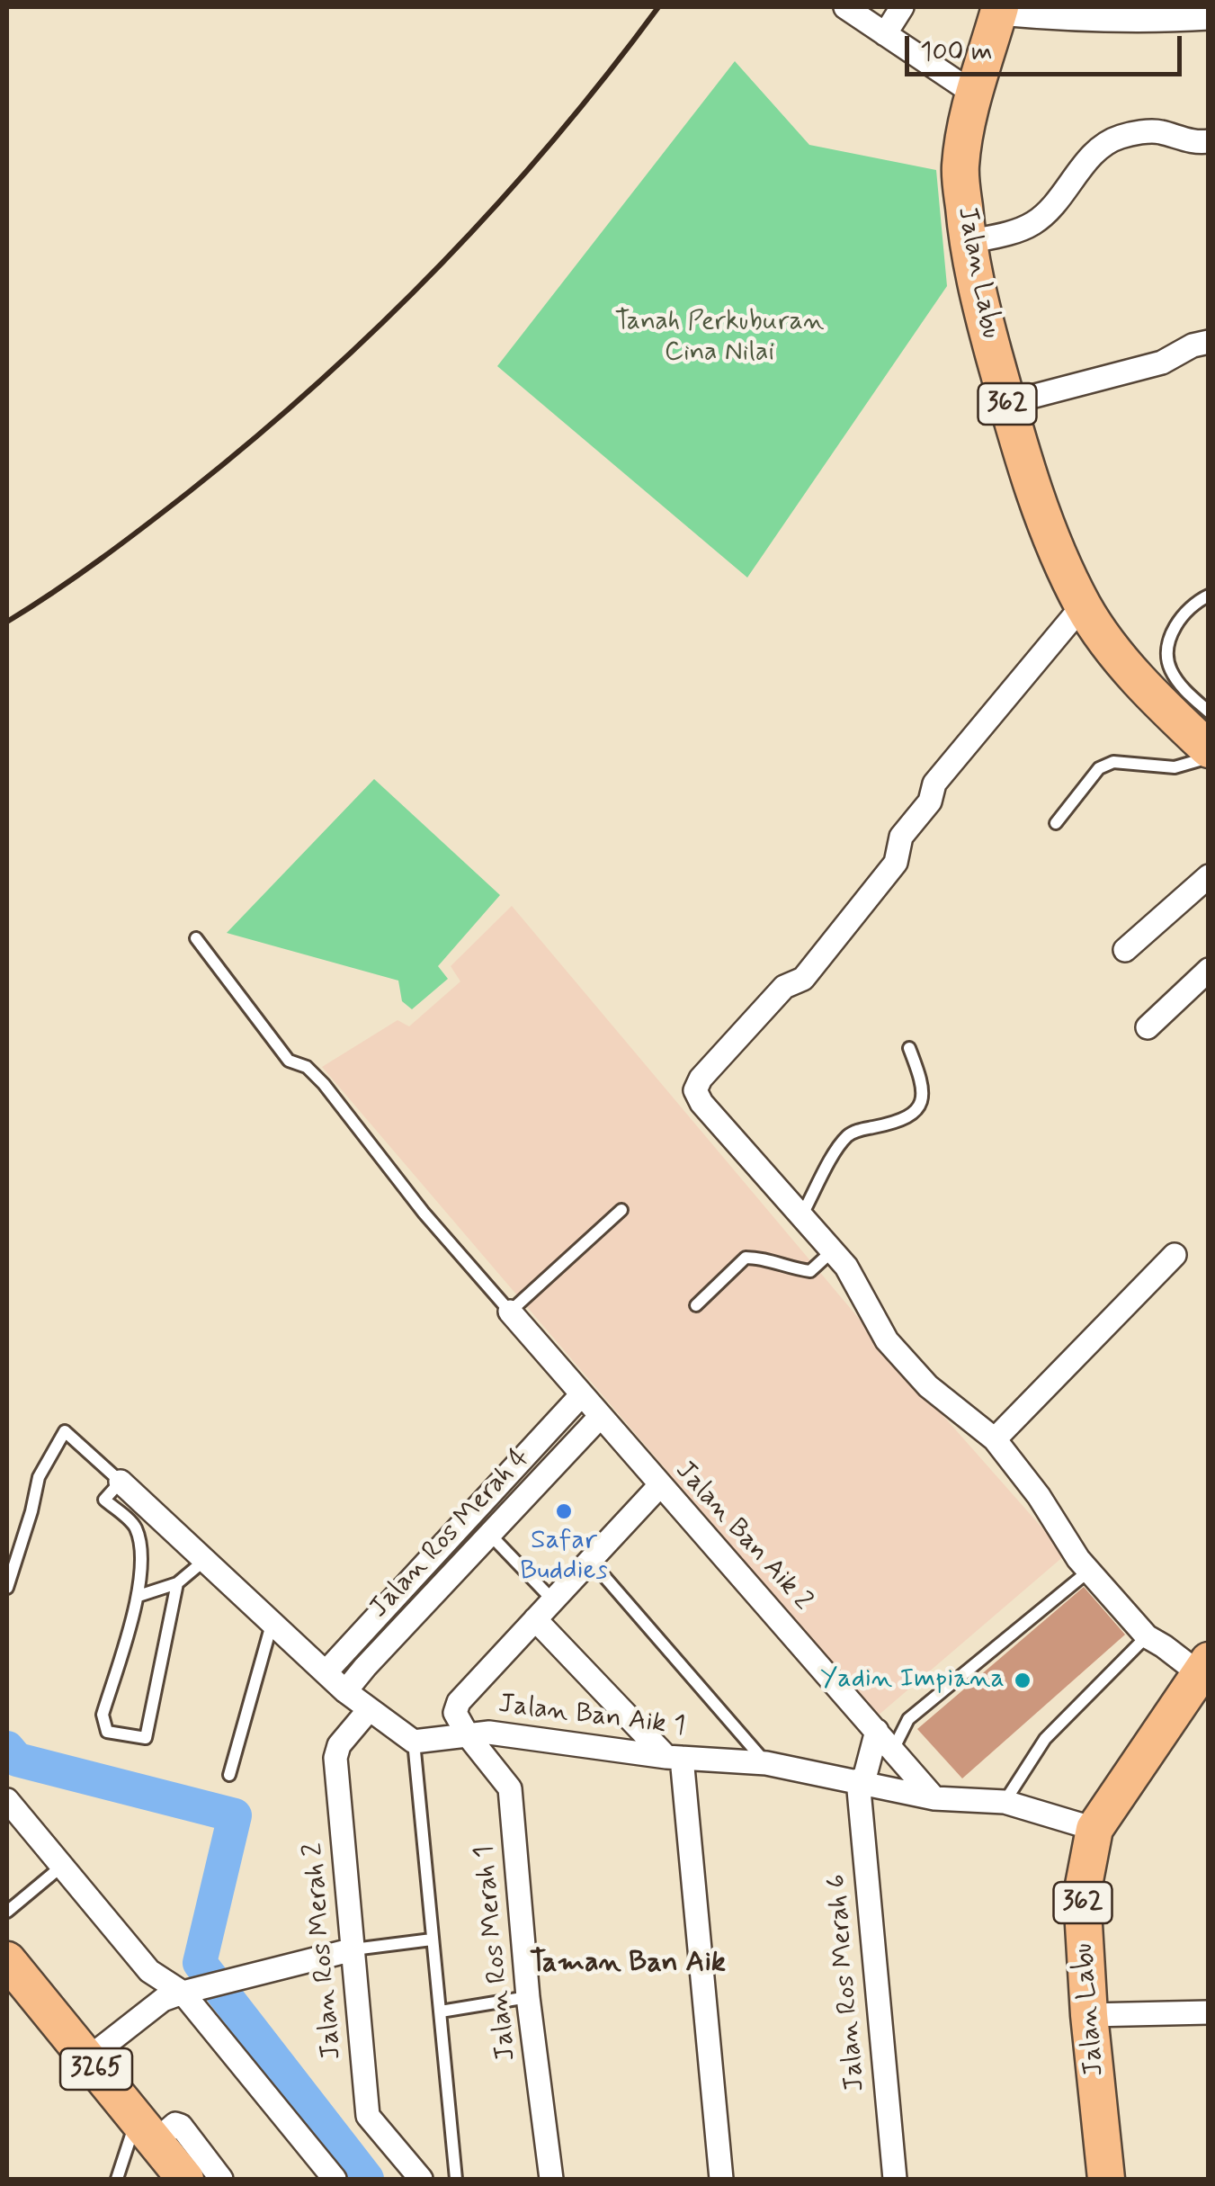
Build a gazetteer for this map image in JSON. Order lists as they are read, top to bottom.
{
  "streets": {
    "main road": ["Jalan Labu", "362", "3265"],
    "street": [
      "Jalan Ros Merah 4",
      "Jalan Ban Aik 2",
      "Jalan Ban Aik 1",
      "Jalan Ros Merah 2",
      "Jalan Ros Merah 1",
      "Jalan Ros Merah 6"
    ]
  },
  "crossings": [
    ["Jalan Labu", "Jalan Ban Aik 1"],
    ["Jalan Ros Merah 4", "Jalan Ban Aik 2"],
    ["Jalan Ban Aik 2", "Jalan Ban Aik 1"],
    ["Jalan Ban Aik 1", "Jalan Ros Merah 1"],
    ["Jalan Ban Aik 1", "Jalan Ros Merah 6"]
  ],
  "districts": ["Taman Ban Aik"],
  "parks": ["Tanah Perkuburan Cina Nilai"],
  "places": ["Safar Buddies", "Yadin Impiana"],
  "scale_bar": "100 m"
}
